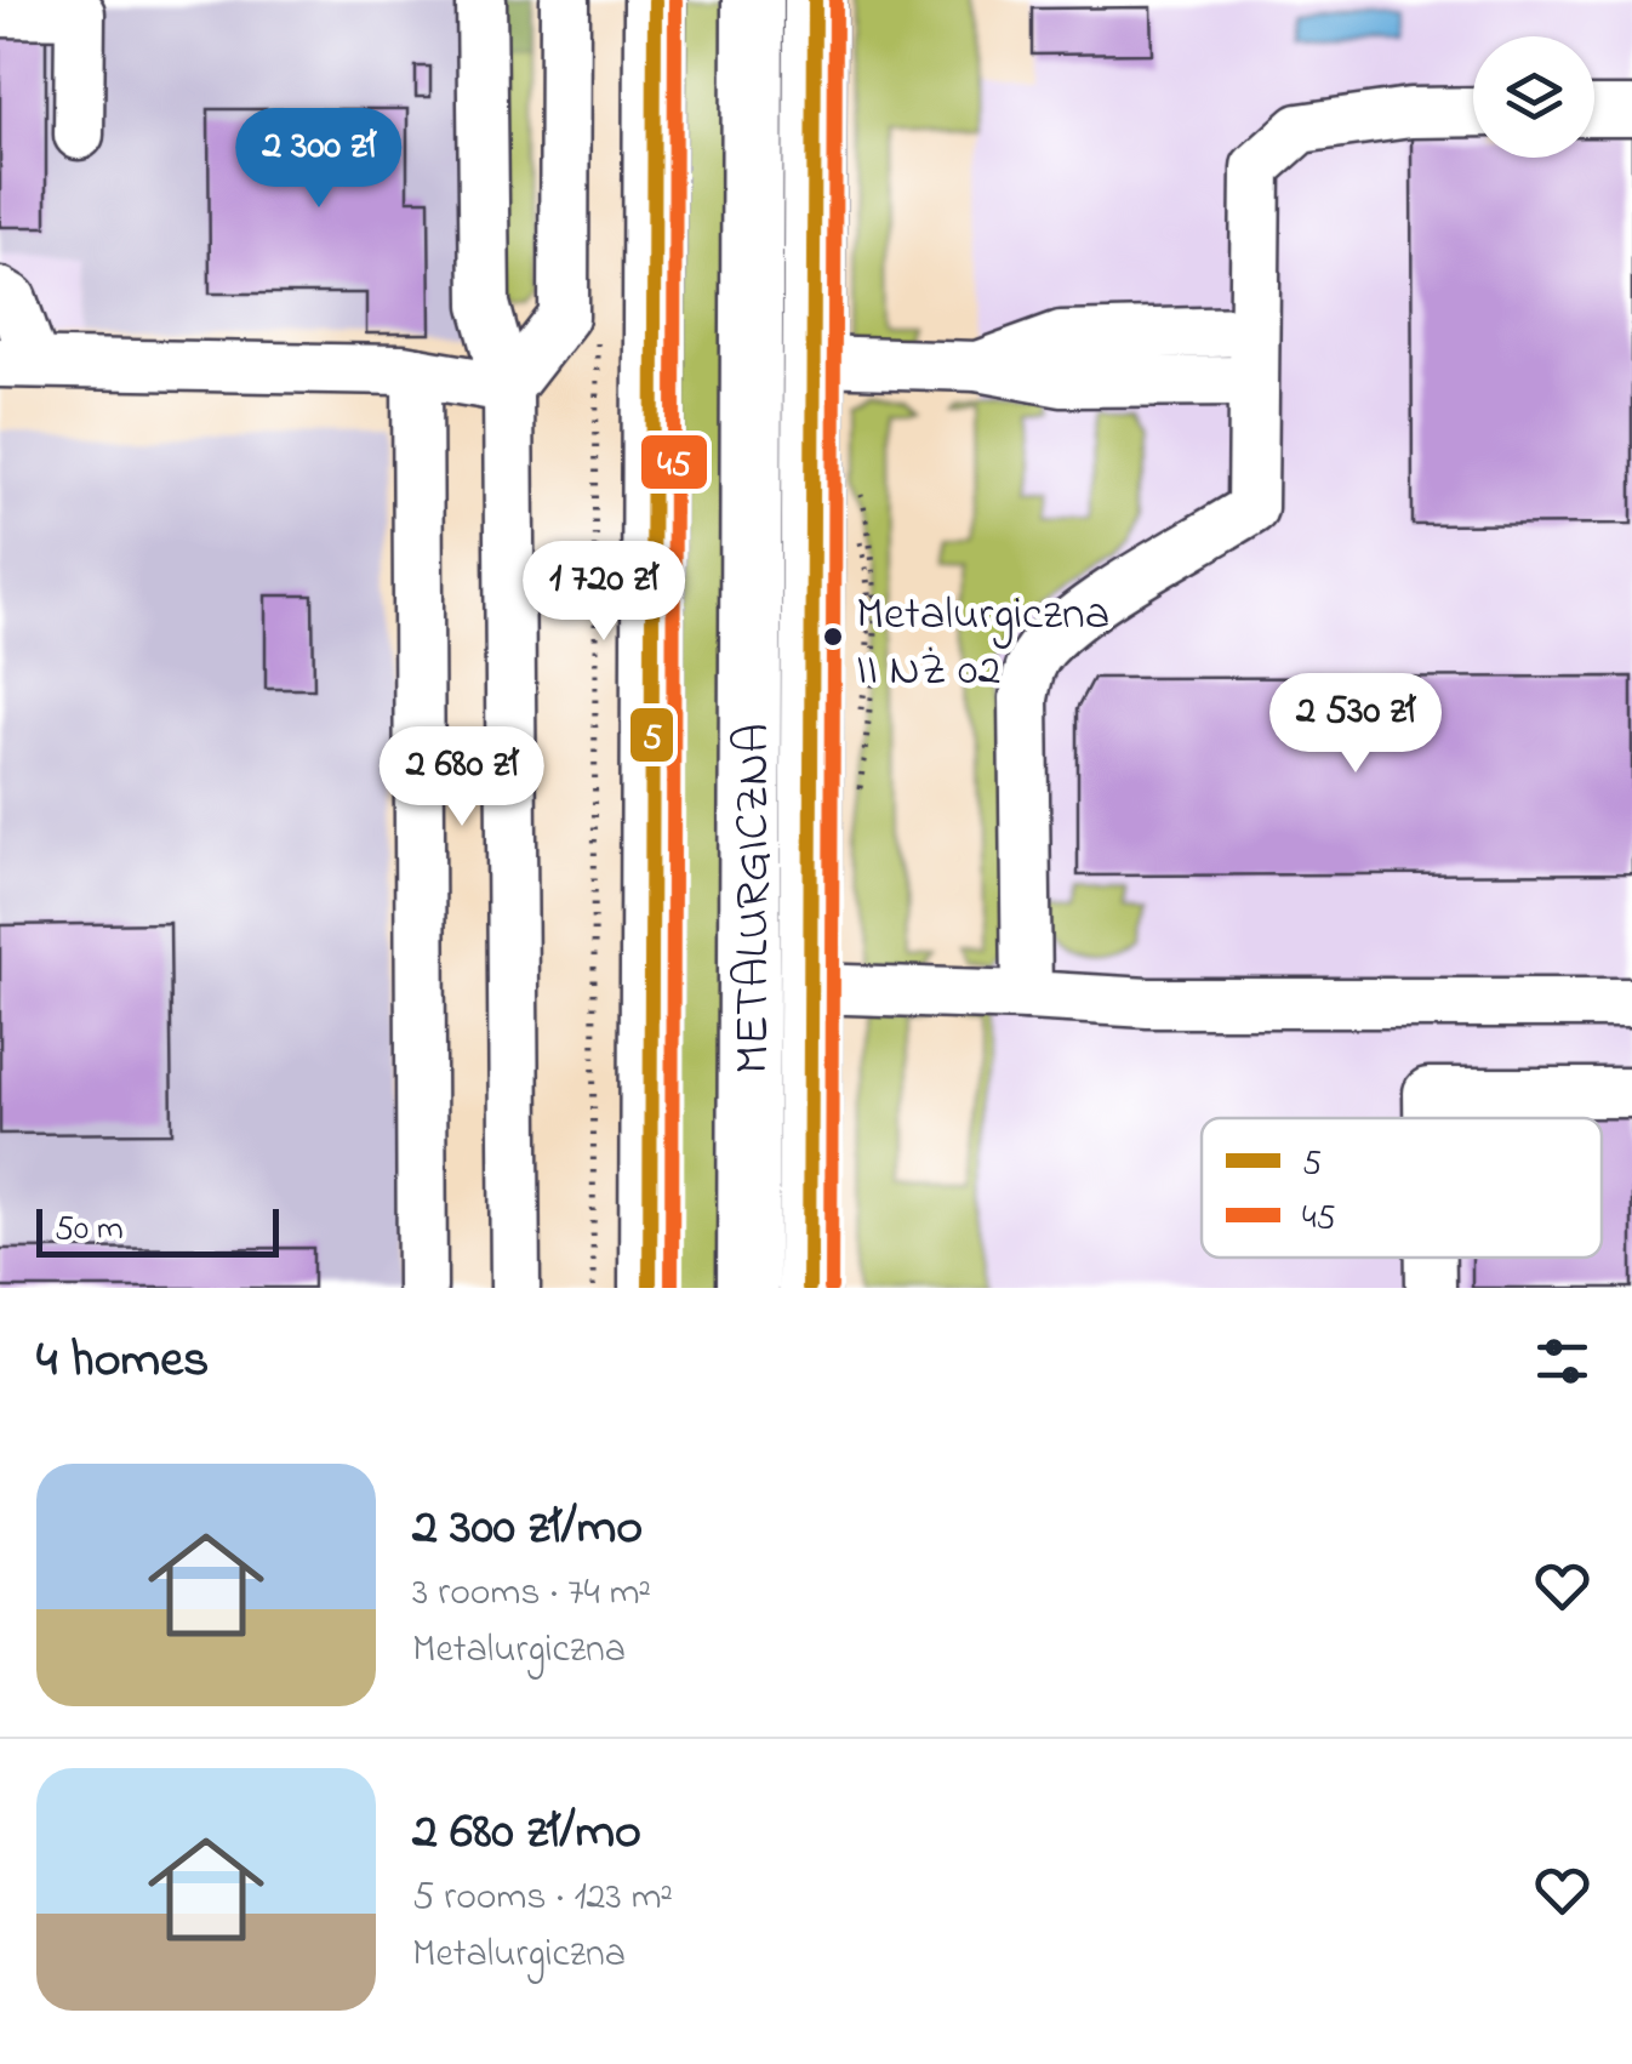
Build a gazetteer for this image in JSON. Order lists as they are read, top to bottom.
{
  "streets": {
    "main road": ["METALURGICZNA"]
  },
  "places": ["Metalurgiczna II NŻ 02"],
  "lines": ["transit line 5", "transit line 45"],
  "legend": ["5", "45"],
  "scale_bar": "50 m",
  "page": {
    "price": [
      "2 300 zł",
      "1 720 zł",
      "2 530 zł",
      "2 680 zł"
    ],
    "scale": "50 m",
    "heading": "4 homes",
    "list": [
      {
        "name": "2 300 zł/mo",
        "note": "3 rooms · 74 m² · Metalurgiczna"
      },
      {
        "name": "2 680 zł/mo",
        "note": "5 rooms · 123 m² · Metalurgiczna"
      }
    ]
  }
}
